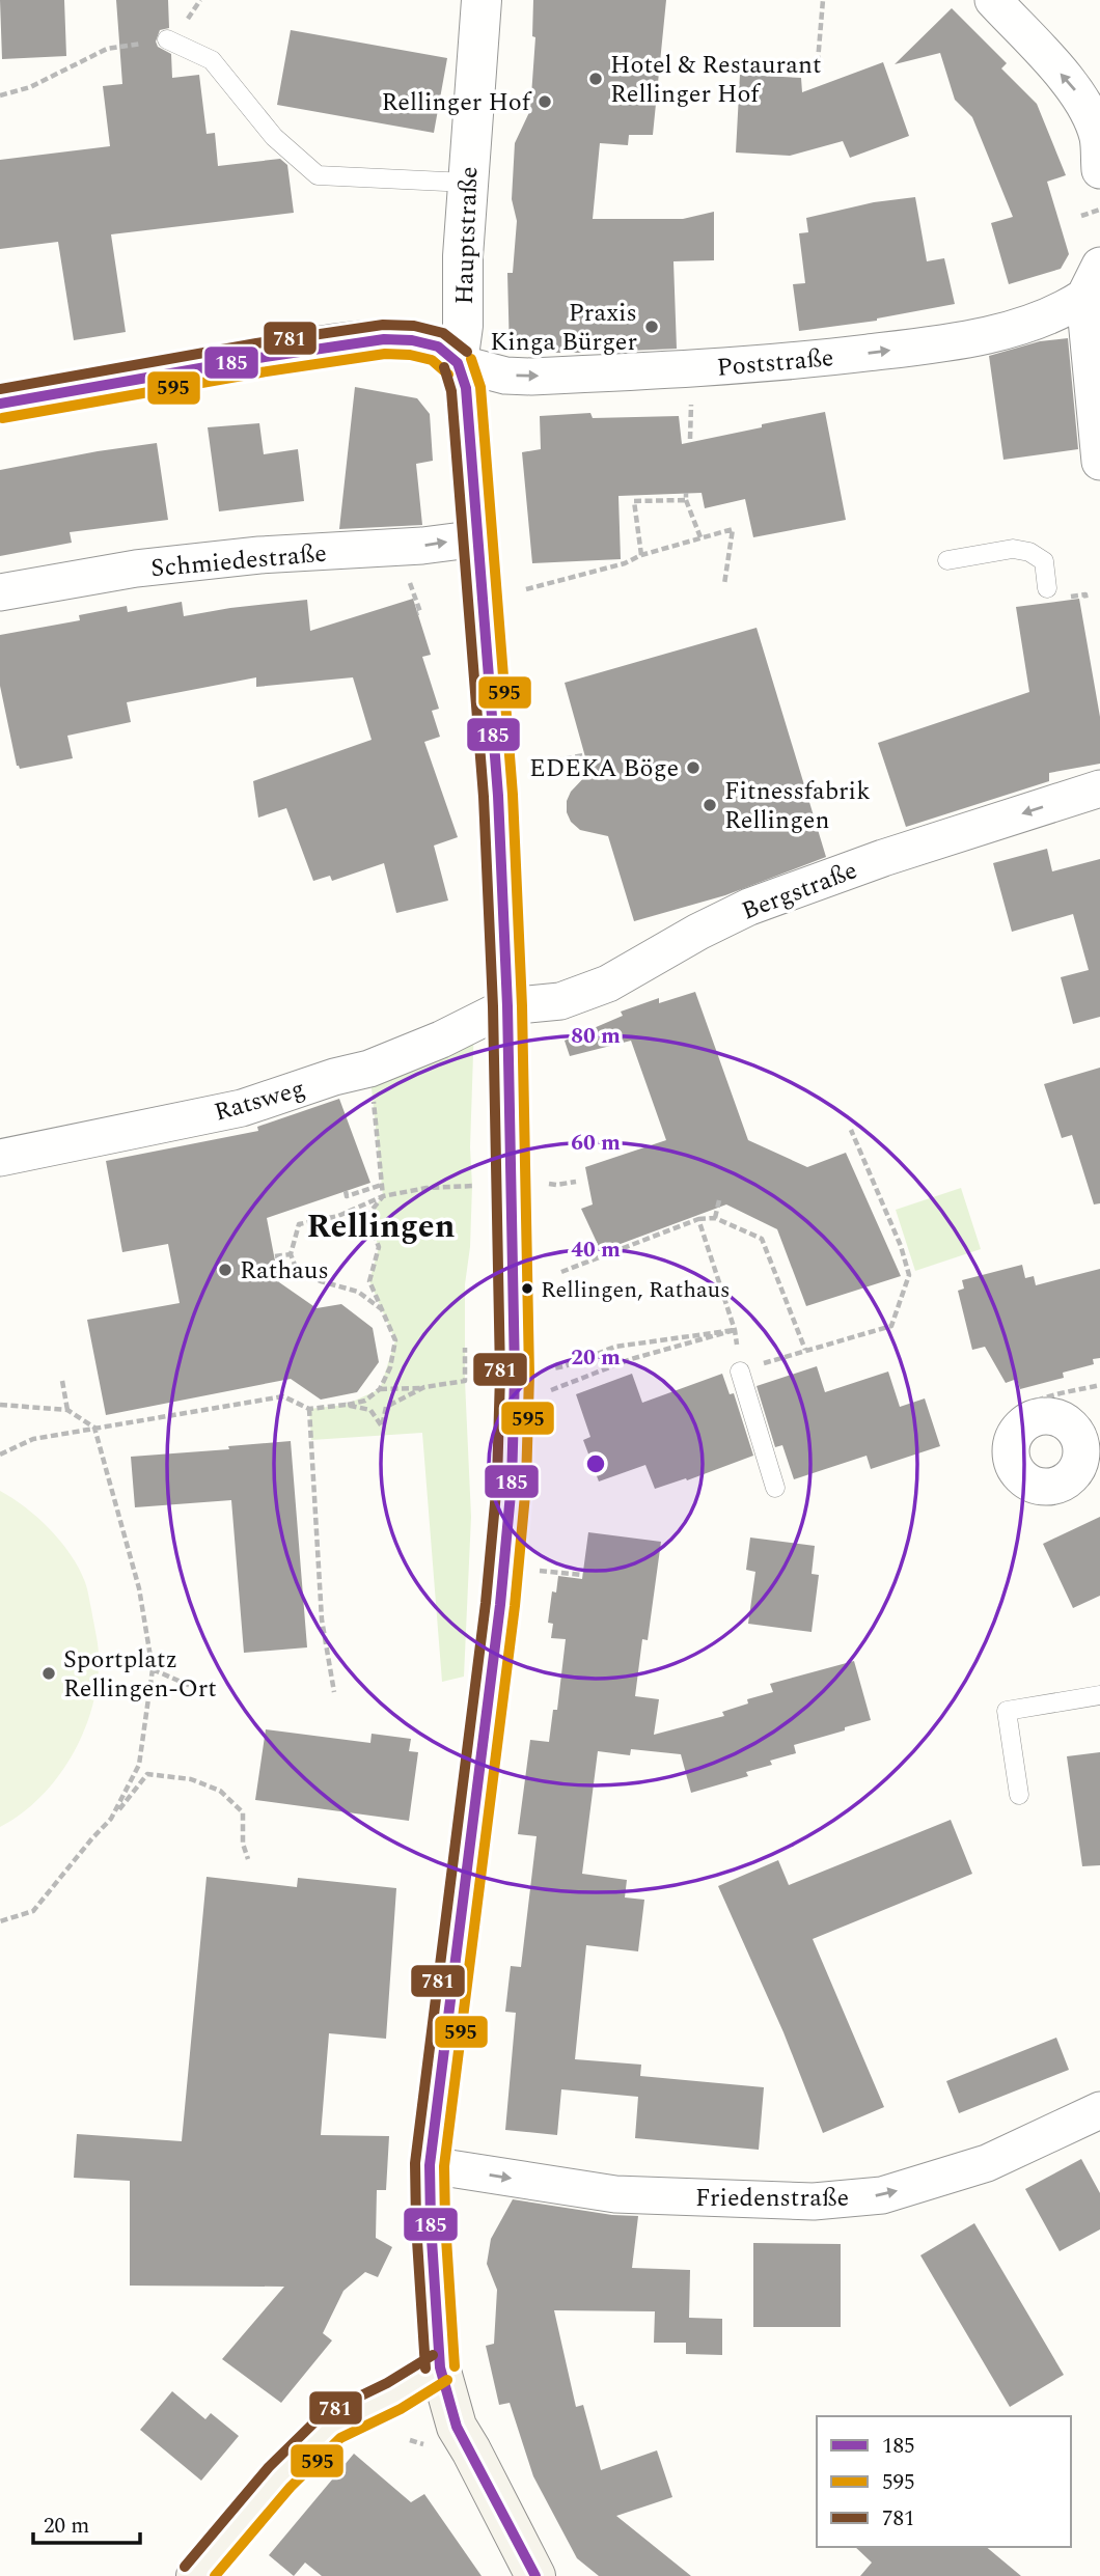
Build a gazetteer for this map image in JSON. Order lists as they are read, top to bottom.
{
  "streets": {
    "main road": ["Hauptstraße"],
    "street": [
      "Poststraße",
      "Schmiedestraße",
      "Bergstraße",
      "Ratsweg",
      "Friedenstraße"
    ]
  },
  "crossings": [
    ["Hauptstraße", "Poststraße"],
    ["Hauptstraße", "Schmiedestraße"],
    ["Hauptstraße", "Bergstraße"],
    ["Hauptstraße", "Ratsweg"],
    ["Hauptstraße", "Friedenstraße"],
    ["Bergstraße", "Ratsweg"]
  ],
  "one_way": ["Poststraße", "Bergstraße", "Friedenstraße"],
  "districts": ["Rellingen"],
  "places": [
    "Hotel & Restaurant Rellinger Hof",
    "Rellinger Hof",
    "Praxis Kinga Bürger",
    "EDEKA Böge",
    "Fitnessfabrik Rellingen",
    "Rathaus",
    "Rellingen, Rathaus",
    "Sportplatz Rellingen-Ort"
  ],
  "lines": ["transit line 781", "transit line 185", "transit line 595"],
  "legend": ["185", "595", "781"],
  "scale_bar": "20 m",
  "rings": [
    "80 m",
    "60 m",
    "40 m",
    "20 m"
  ]
}
